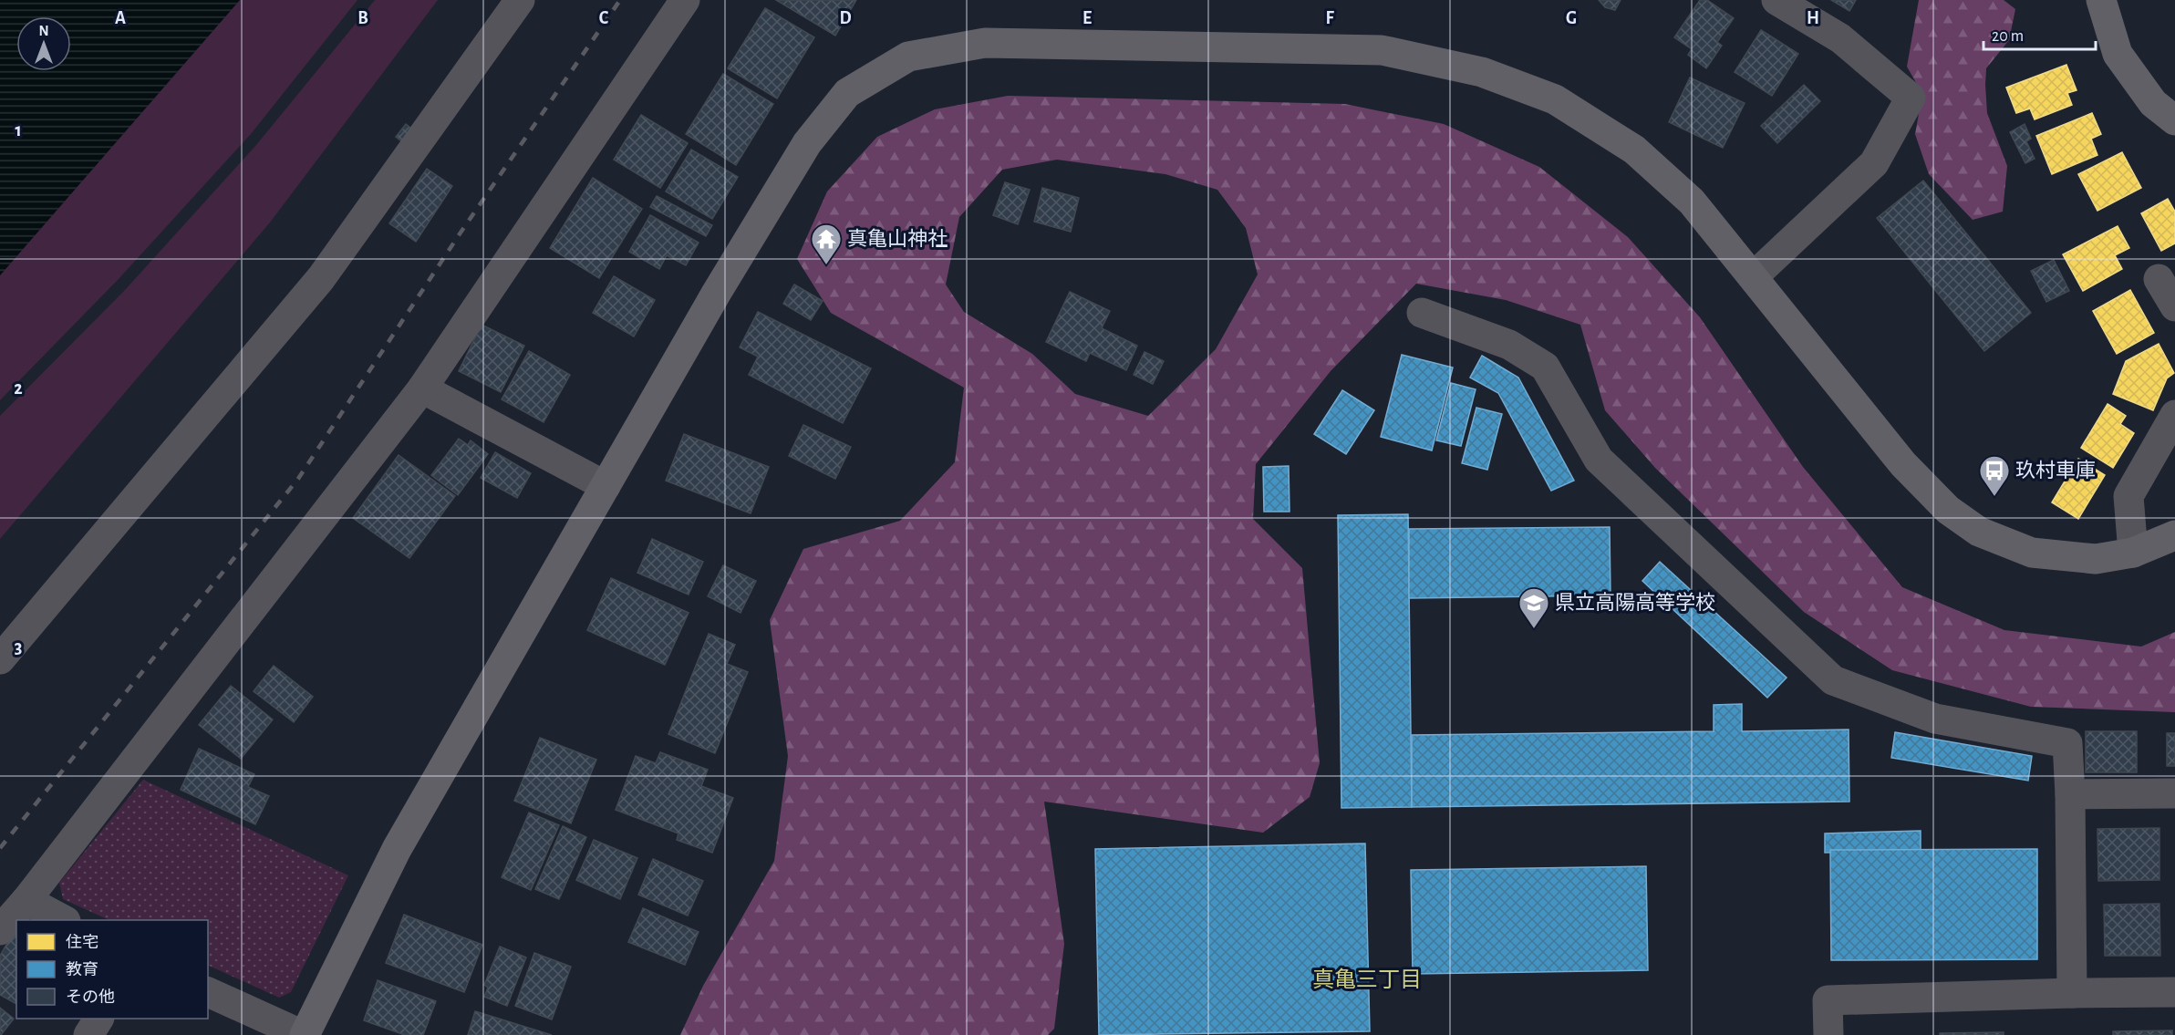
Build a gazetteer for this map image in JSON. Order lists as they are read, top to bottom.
{
  "districts": ["真亀三丁目"],
  "places": {
    "temple": ["真亀山神社"],
    "bus stop": ["玖村車庫"],
    "school or university": ["県立高陽高等学校"]
  },
  "legend": ["住宅", "教育", "その他"],
  "scale_bar": "20 m",
  "north": "top",
  "grid": {
    "columns": [
      "A",
      "B",
      "C",
      "D",
      "E",
      "F",
      "G",
      "H"
    ],
    "rows": ["1", "2", "3"]
  }
}
